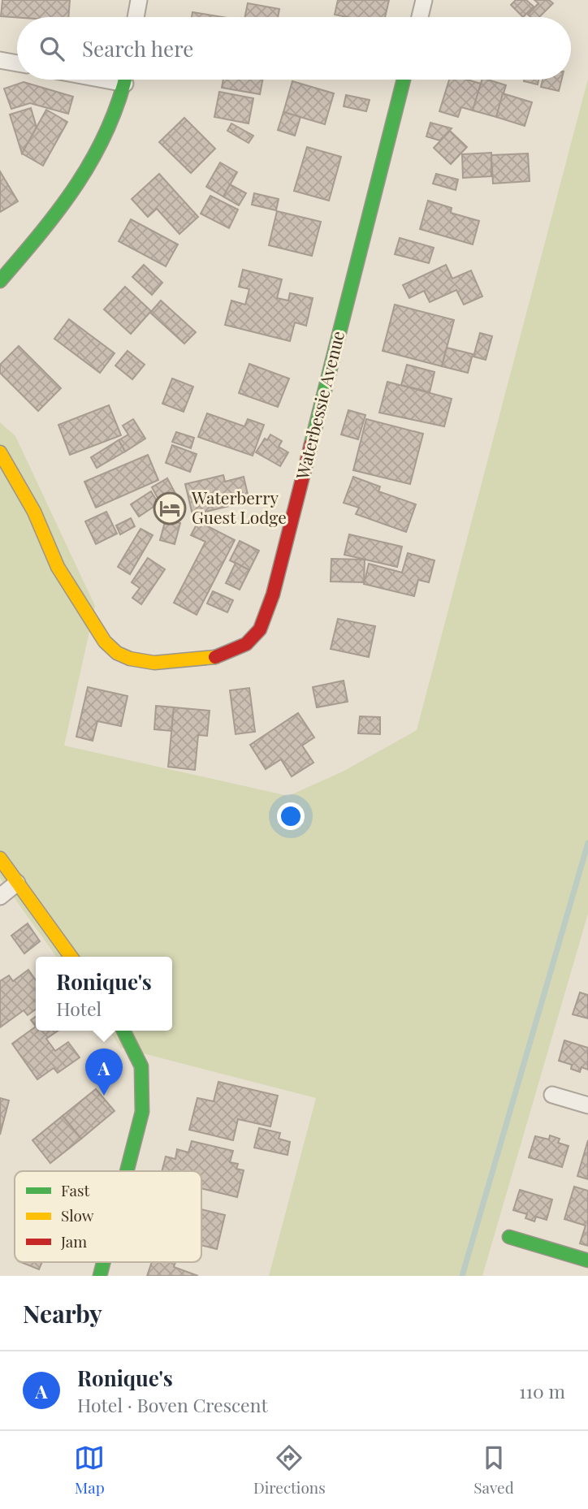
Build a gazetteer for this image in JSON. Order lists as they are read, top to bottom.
{
  "streets": {
    "street": ["Waterbessie Avenue"]
  },
  "places": {
    "hotel": ["Waterberry Guest Lodge"]
  },
  "legend": ["Fast", "Slow", "Jam"],
  "page": {
    "search": "Search here",
    "popup": ["Ronique's", "Hotel"],
    "pins": "A",
    "heading": "Nearby",
    "list": [
      {
        "mark": "A",
        "name": "Ronique's",
        "note": "Hotel · Boven Crescent",
        "value": "110 m"
      }
    ],
    "nav": ["Map", "Directions", "Saved"]
  }
}
